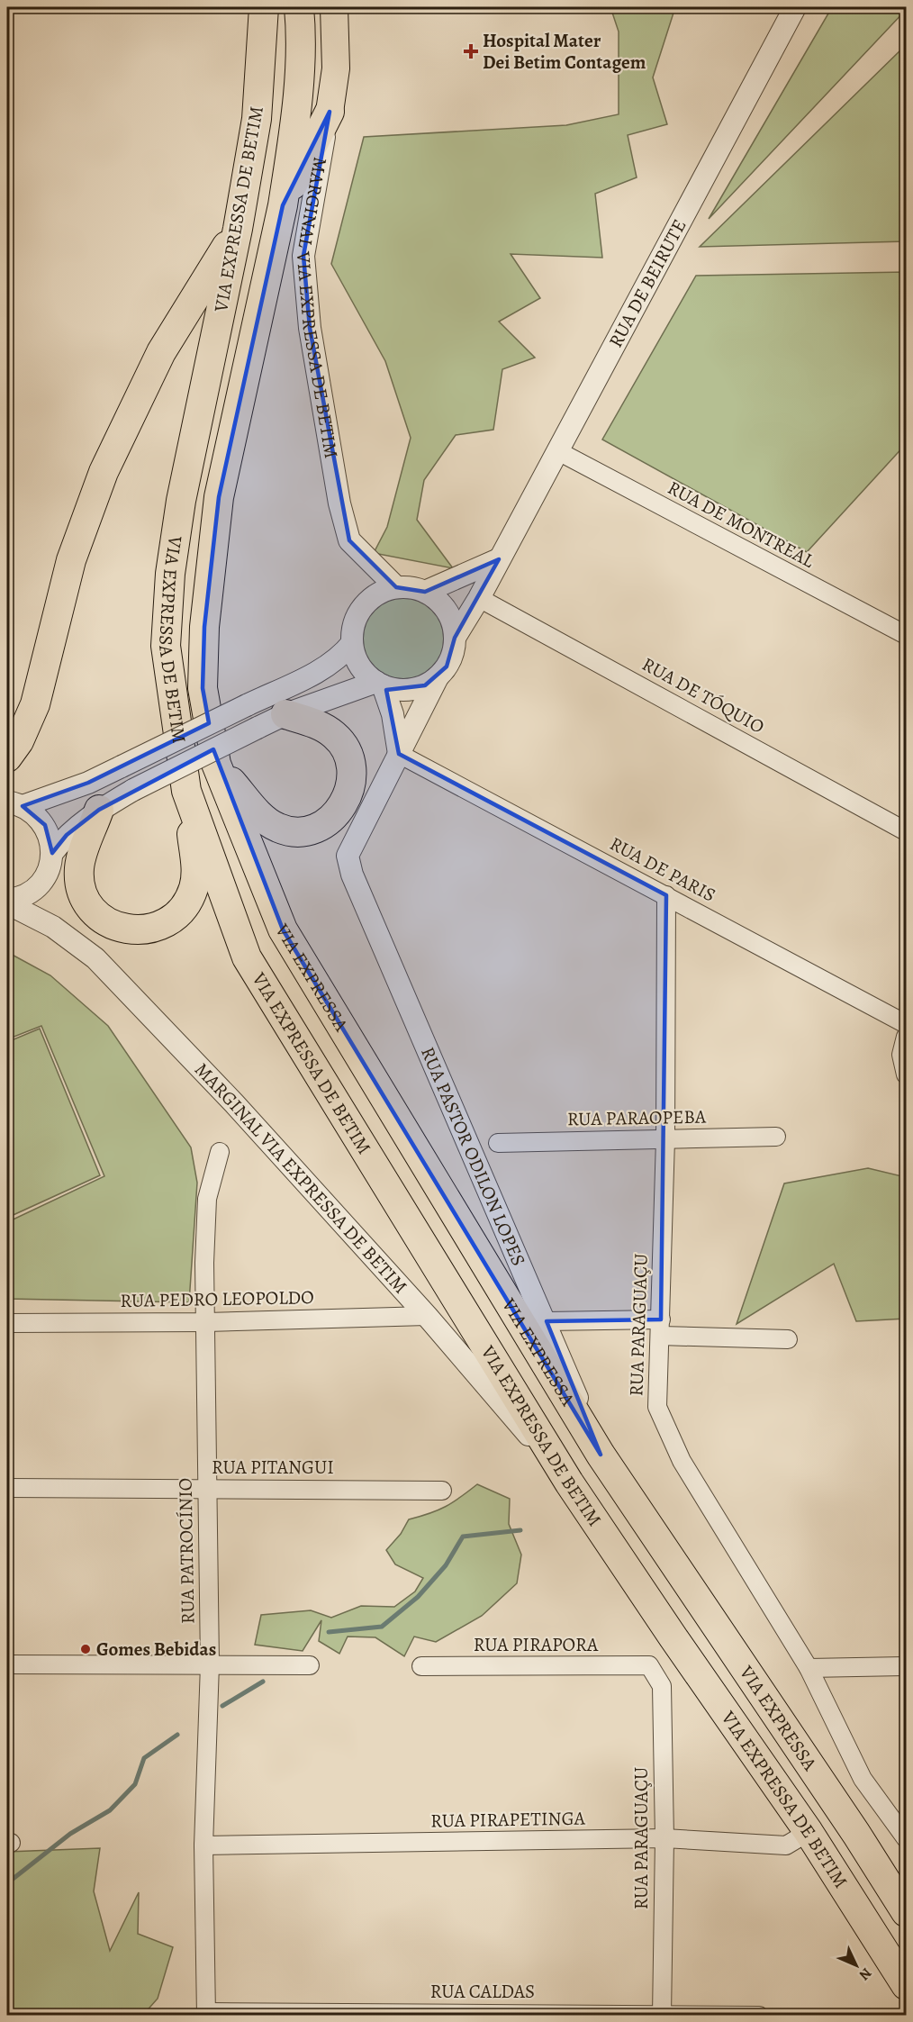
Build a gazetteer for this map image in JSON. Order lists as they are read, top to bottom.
{
  "streets": {
    "highway": ["VIA EXPRESSA DE BETIM", "VIA EXPRESSA"],
    "main road": ["MARGINAL VIA EXPRESSA DE BETIM"],
    "street": [
      "RUA DE BEIRUTE",
      "RUA DE MONTREAL",
      "RUA DE TÓQUIO",
      "RUA DE PARIS",
      "RUA PARAOPEBA",
      "RUA PASTOR ODILON LOPES",
      "RUA PEDRO LEOPOLDO",
      "RUA PARAGUAÇU",
      "RUA PITANGUI",
      "RUA PATROCÍNIO",
      "RUA PIRAPORA",
      "RUA PIRAPETINGA",
      "RUA CALDAS"
    ]
  },
  "crossings": [
    ["VIA EXPRESSA DE BETIM", "MARGINAL VIA EXPRESSA DE BETIM"],
    ["VIA EXPRESSA DE BETIM", "VIA EXPRESSA"],
    ["VIA EXPRESSA DE BETIM", "RUA PIRAPETINGA"],
    ["RUA DE BEIRUTE", "MARGINAL VIA EXPRESSA DE BETIM"],
    ["RUA DE BEIRUTE", "RUA DE MONTREAL"],
    ["RUA DE BEIRUTE", "RUA DE TÓQUIO"],
    ["MARGINAL VIA EXPRESSA DE BETIM", "RUA PEDRO LEOPOLDO"],
    ["RUA DE PARIS", "RUA PASTOR ODILON LOPES"],
    ["RUA DE PARIS", "RUA PARAGUAÇU"],
    ["VIA EXPRESSA", "RUA PASTOR ODILON LOPES"],
    ["RUA PARAOPEBA", "RUA PARAGUAÇU"],
    ["RUA PEDRO LEOPOLDO", "RUA PATROCÍNIO"],
    ["RUA PARAGUAÇU", "RUA PIRAPORA"],
    ["RUA PARAGUAÇU", "RUA PIRAPETINGA"],
    ["RUA PARAGUAÇU", "RUA CALDAS"],
    ["RUA PITANGUI", "RUA PATROCÍNIO"],
    ["RUA PATROCÍNIO", "RUA PIRAPETINGA"],
    ["RUA PATROCÍNIO", "RUA CALDAS"]
  ],
  "places": {
    "health": ["Hospital Mater Dei Betim Contagem"],
    "other": ["Gomes Bebidas"]
  },
  "north": "bottom right"
}
